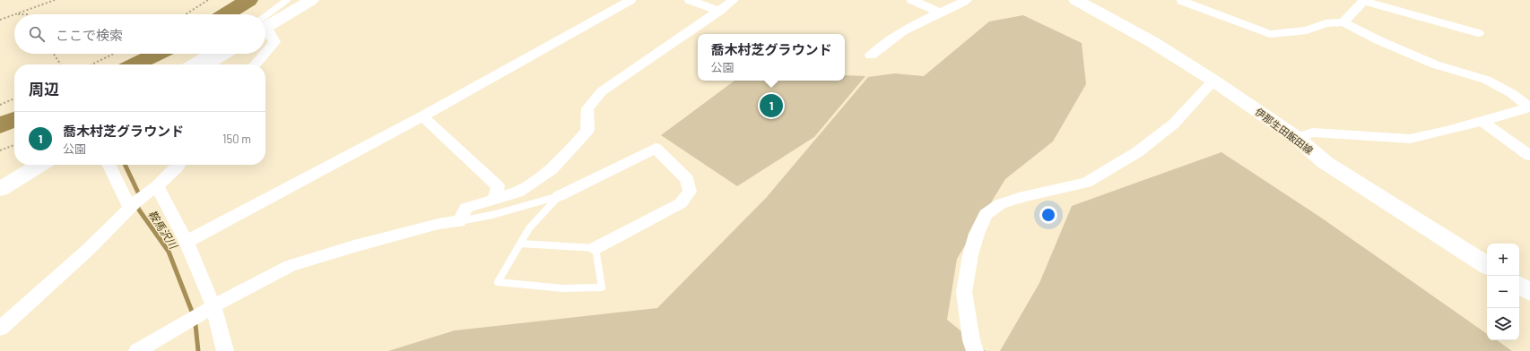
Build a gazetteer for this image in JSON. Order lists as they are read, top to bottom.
{
  "streets": {
    "main road": ["伊那生田飯田線"]
  },
  "water": ["鞍馬沢川"],
  "page": {
    "search": "ここで検索",
    "popup": ["喬木村芝グラウンド", "公園"],
    "heading": "周辺",
    "pins": "1",
    "list": [
      {
        "mark": "1",
        "name": "喬木村芝グラウンド",
        "note": "公園",
        "value": "150 m"
      }
    ],
    "map_buttons": ["+", "−"]
  }
}
